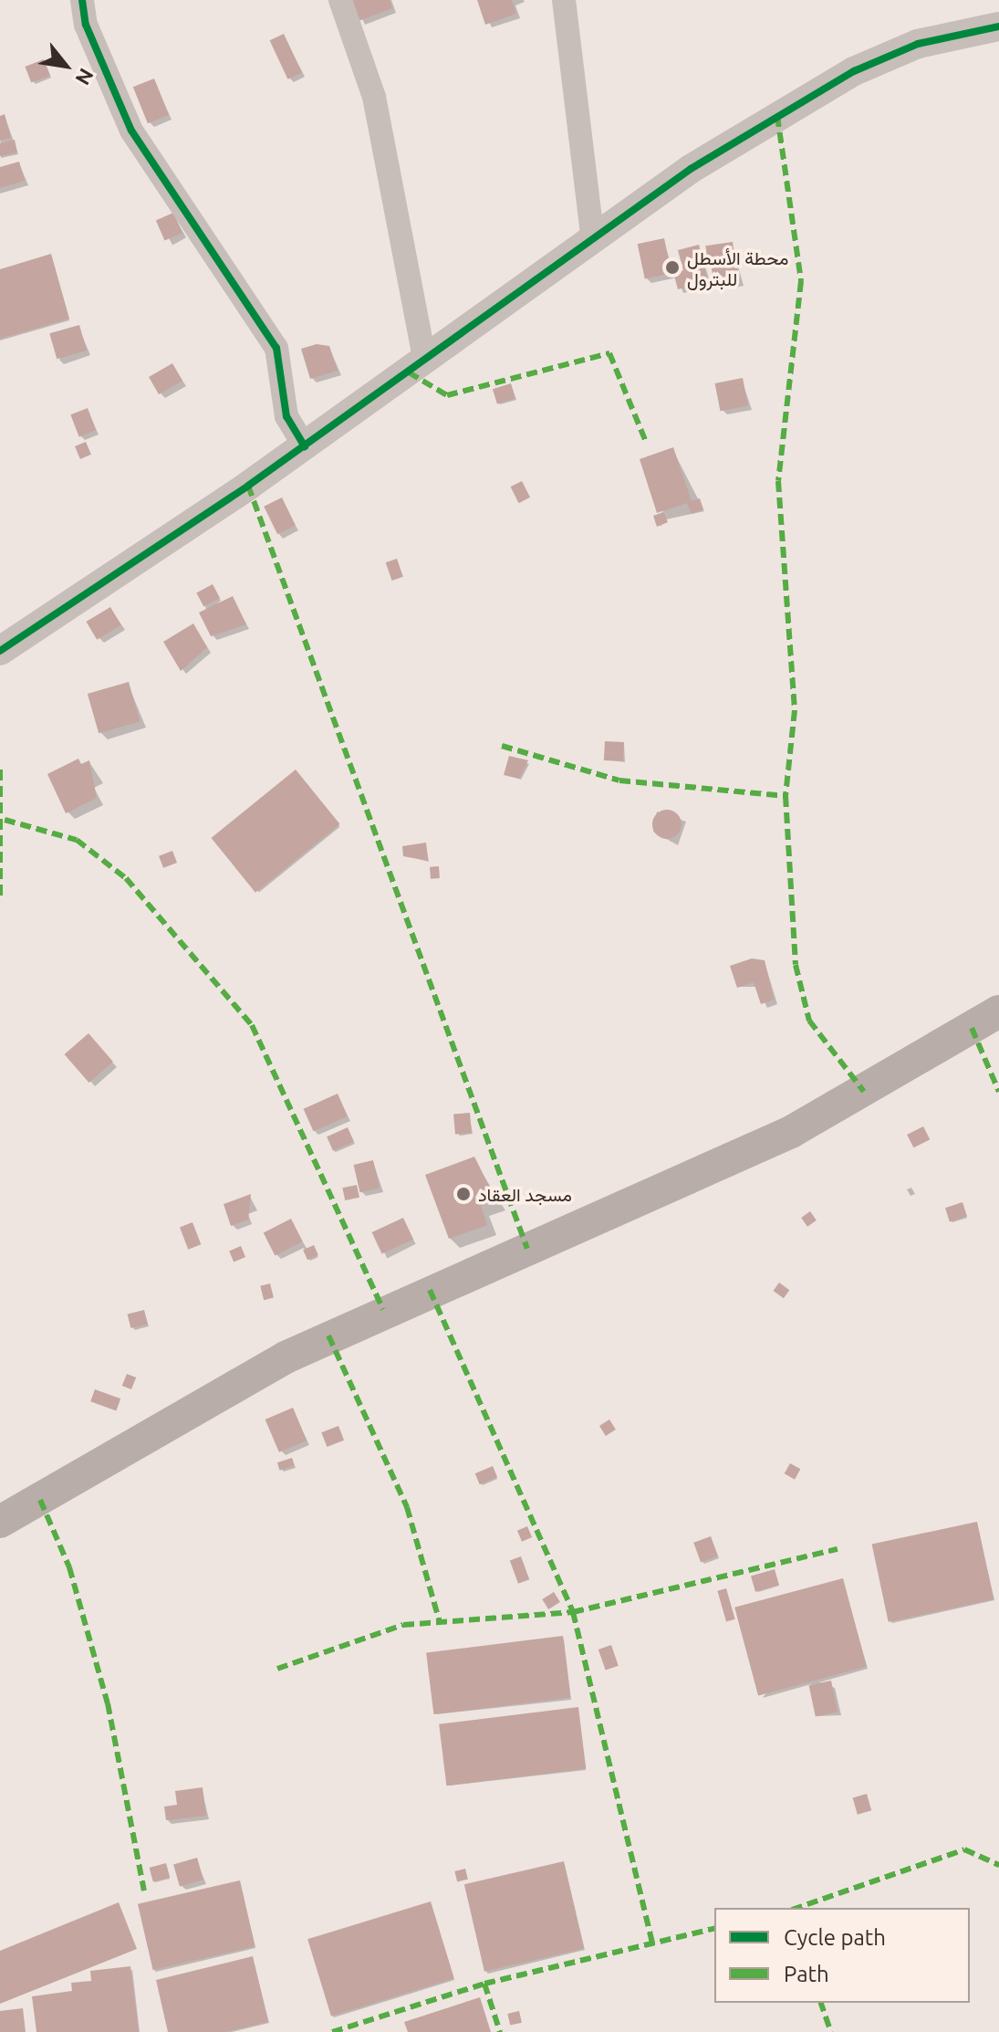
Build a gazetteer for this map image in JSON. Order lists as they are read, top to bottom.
{
  "places": ["محطة الأسطل للبترول", "مسجد العقاد"],
  "legend": ["Cycle path", "Path"],
  "north": "bottom right"
}
